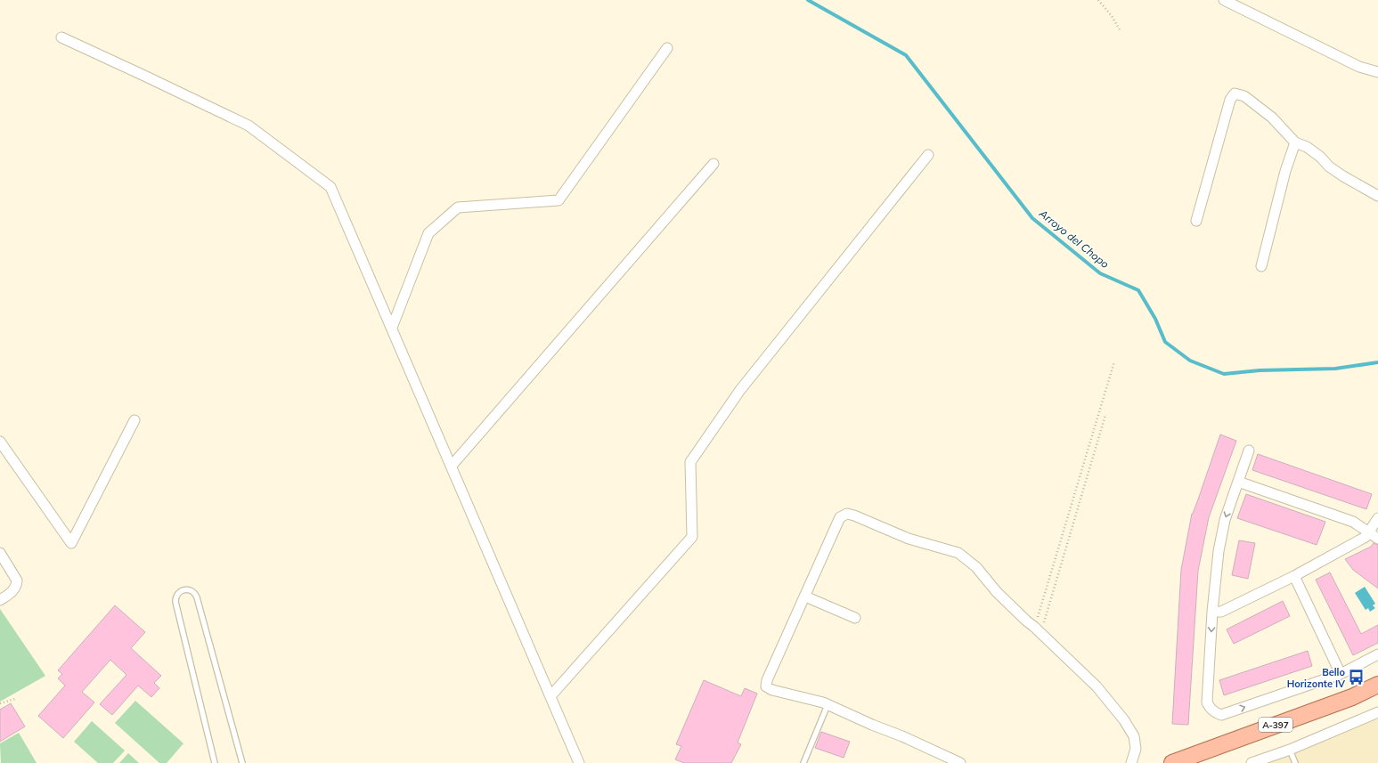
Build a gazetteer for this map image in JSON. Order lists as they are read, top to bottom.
{
  "streets": {
    "main road": ["A-397"]
  },
  "water": ["Arroyo del Chopo"],
  "places": {
    "bus stop": ["Bello Horizonte IV"]
  }
}
